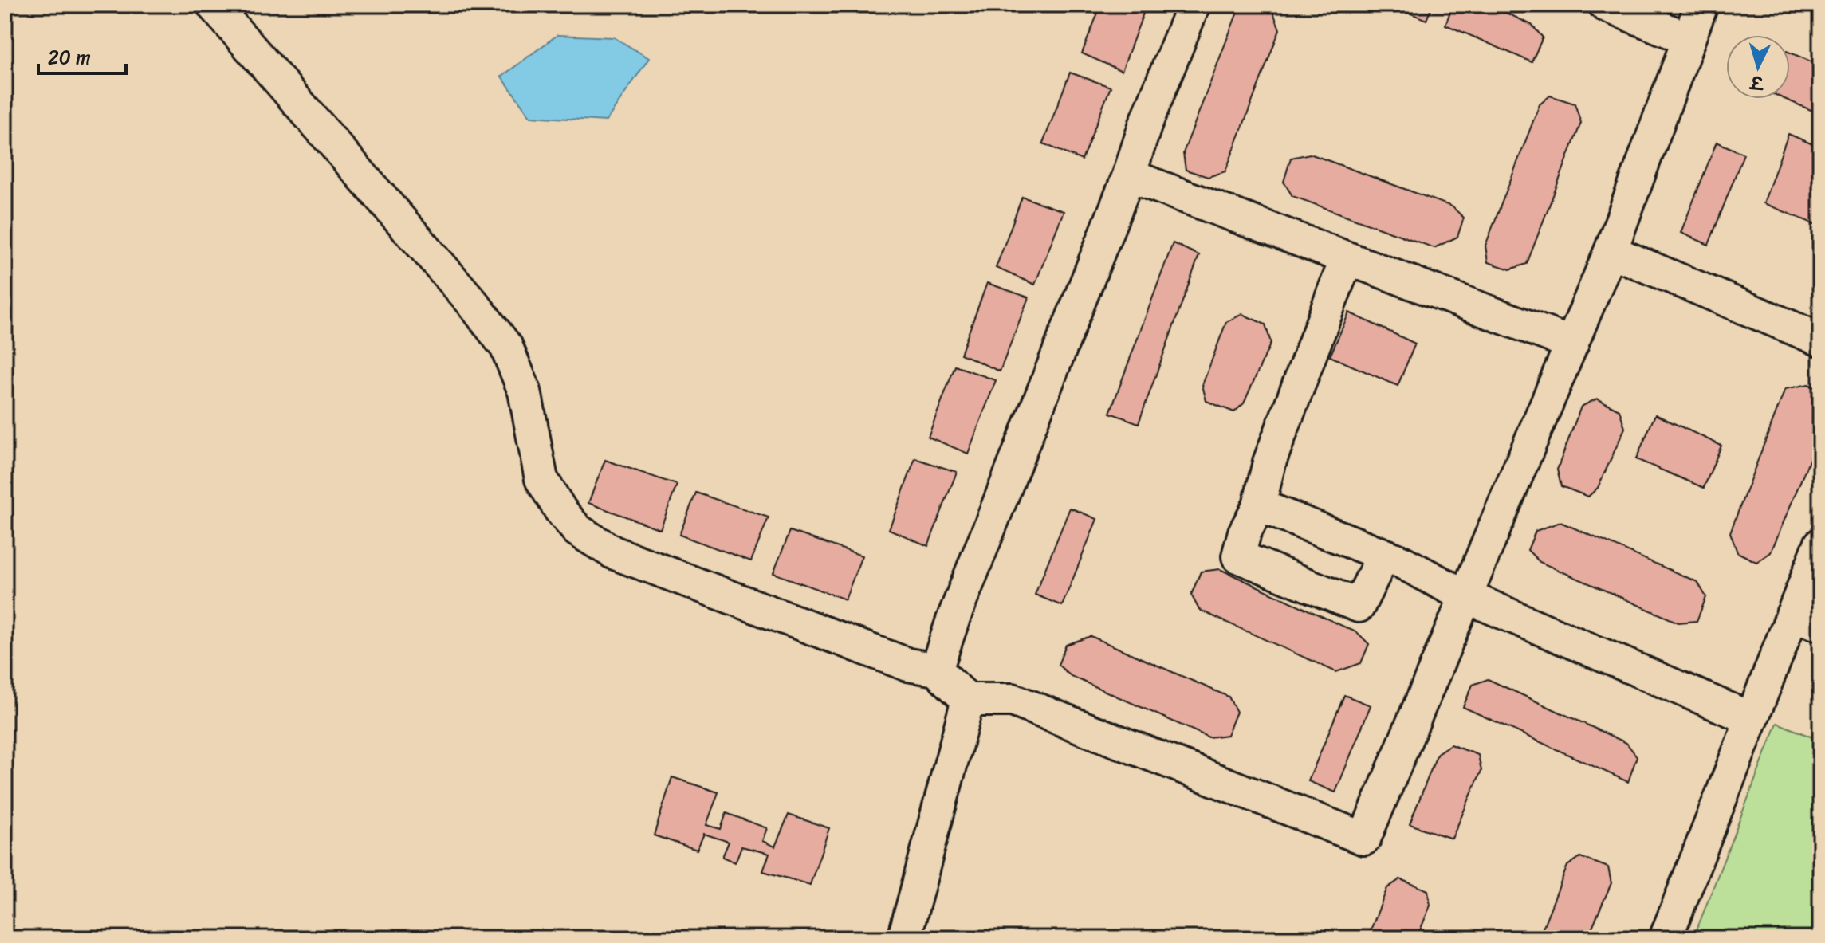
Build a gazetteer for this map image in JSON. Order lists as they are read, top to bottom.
{
  "scale_bar": "20 m",
  "north": "bottom"
}
